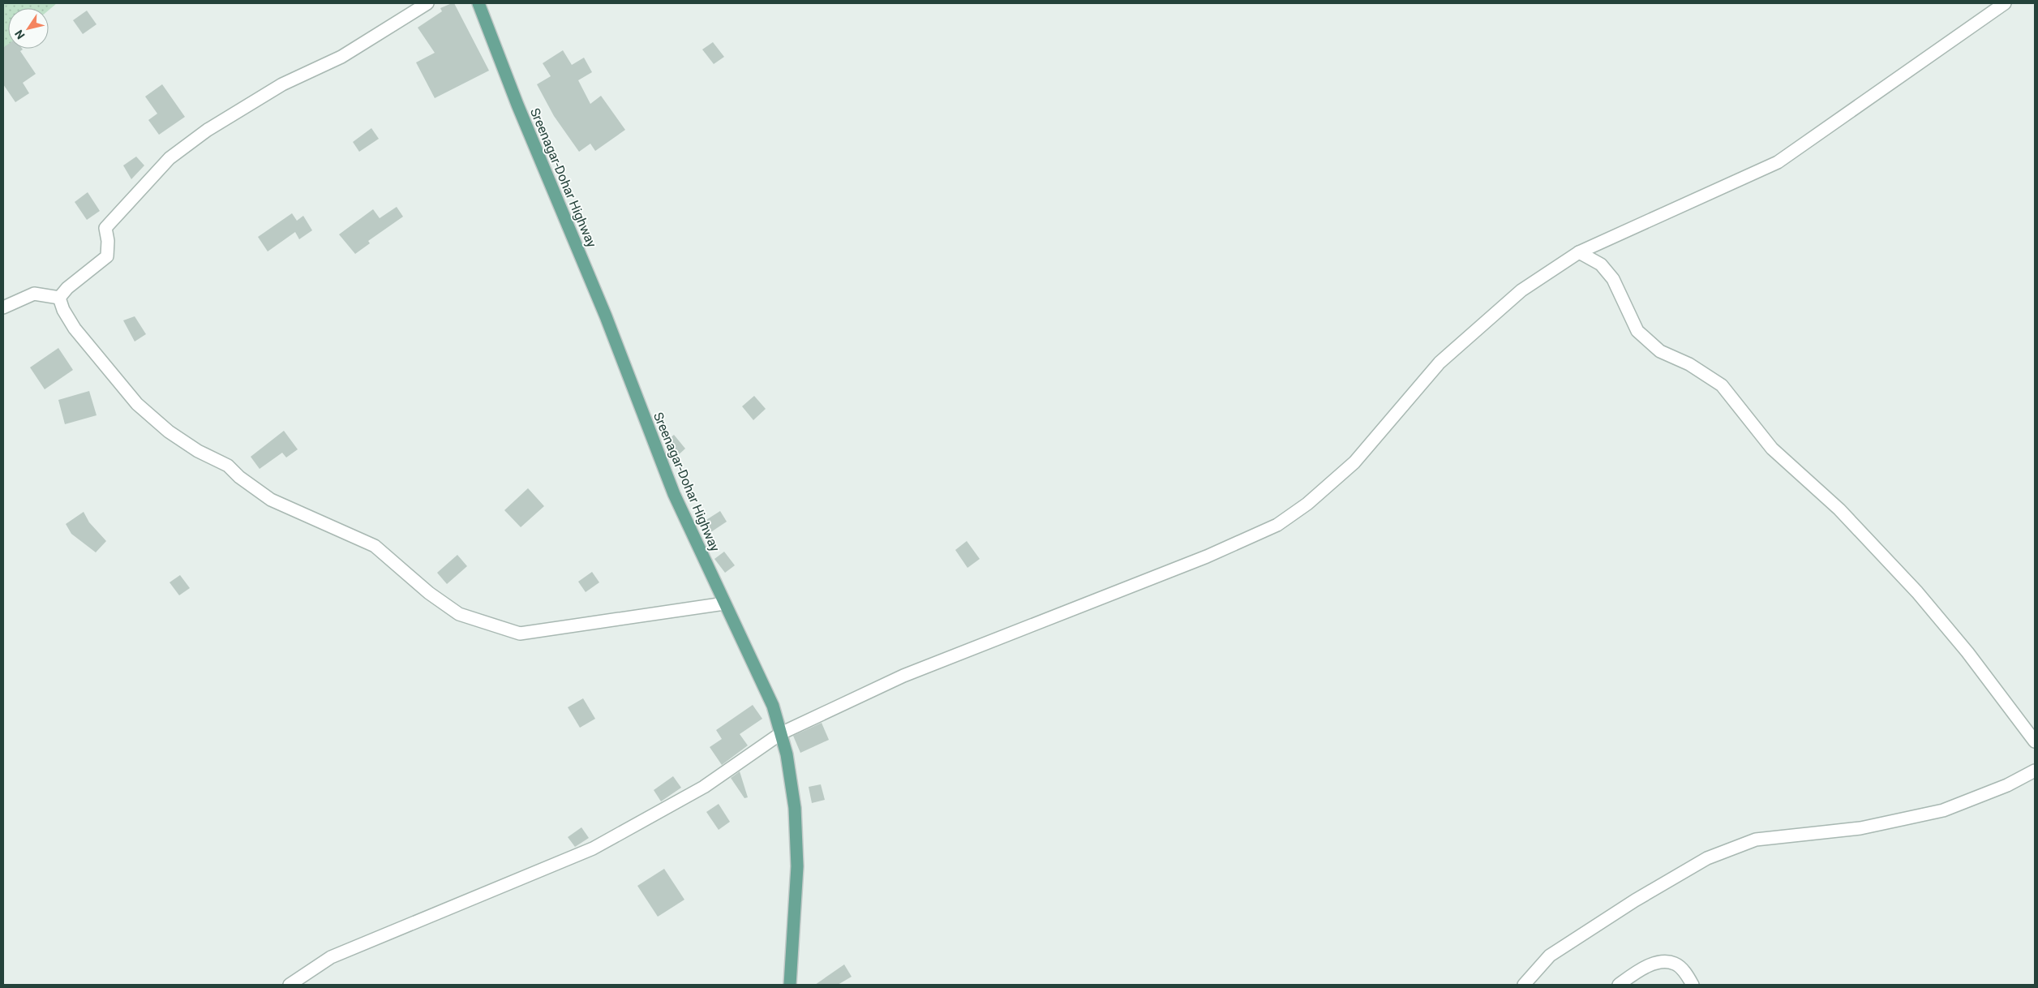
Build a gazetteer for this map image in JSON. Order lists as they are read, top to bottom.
{
  "streets": {
    "main road": ["Sreenagar-Dohar Highway"]
  },
  "north": "bottom left"
}
